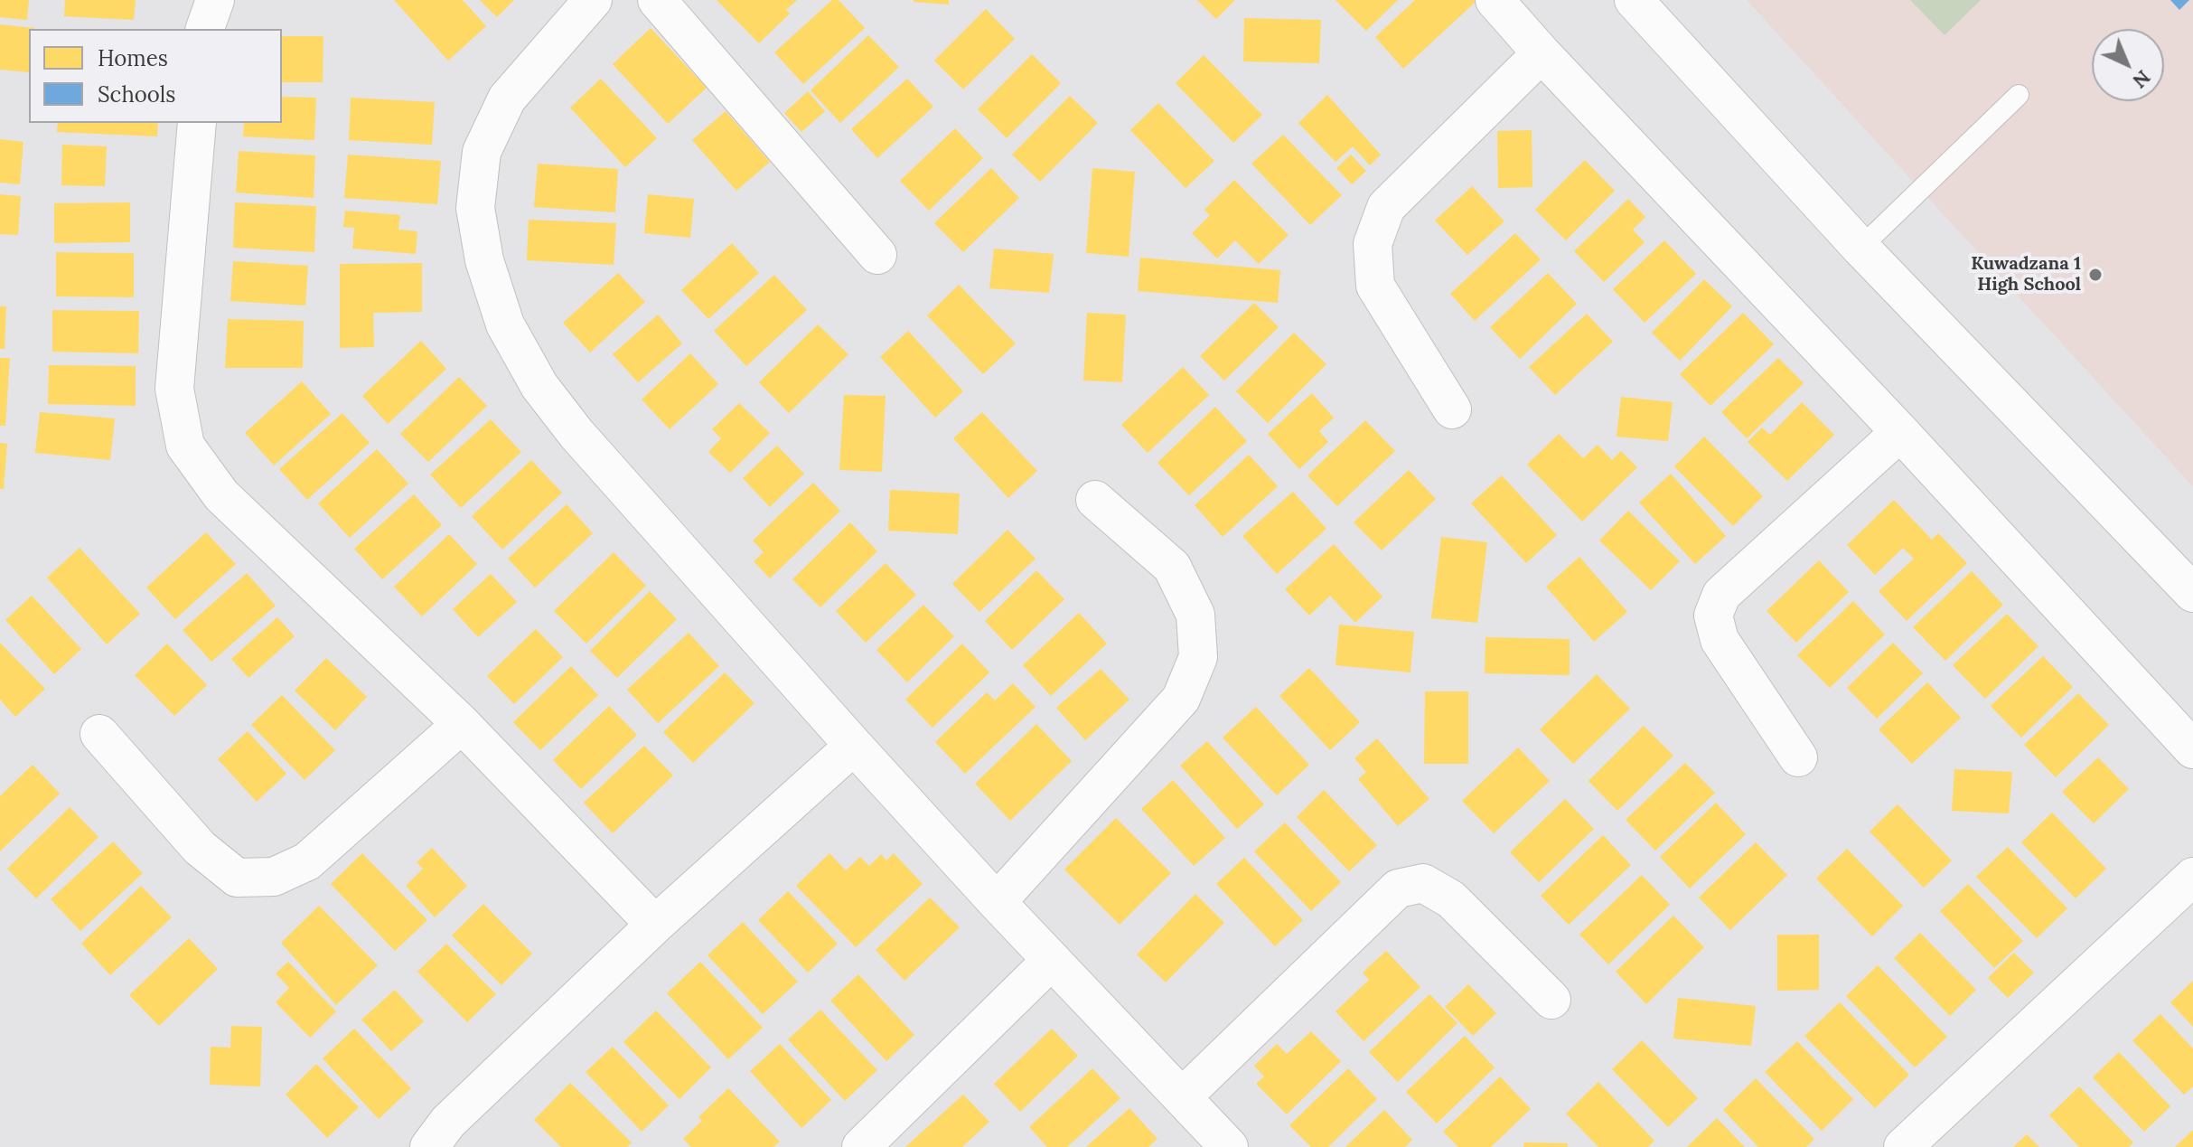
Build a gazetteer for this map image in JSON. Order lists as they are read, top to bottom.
{
  "places": ["Kuwadzana 1 High School"],
  "legend": ["Homes", "Schools"],
  "north": "bottom right"
}
